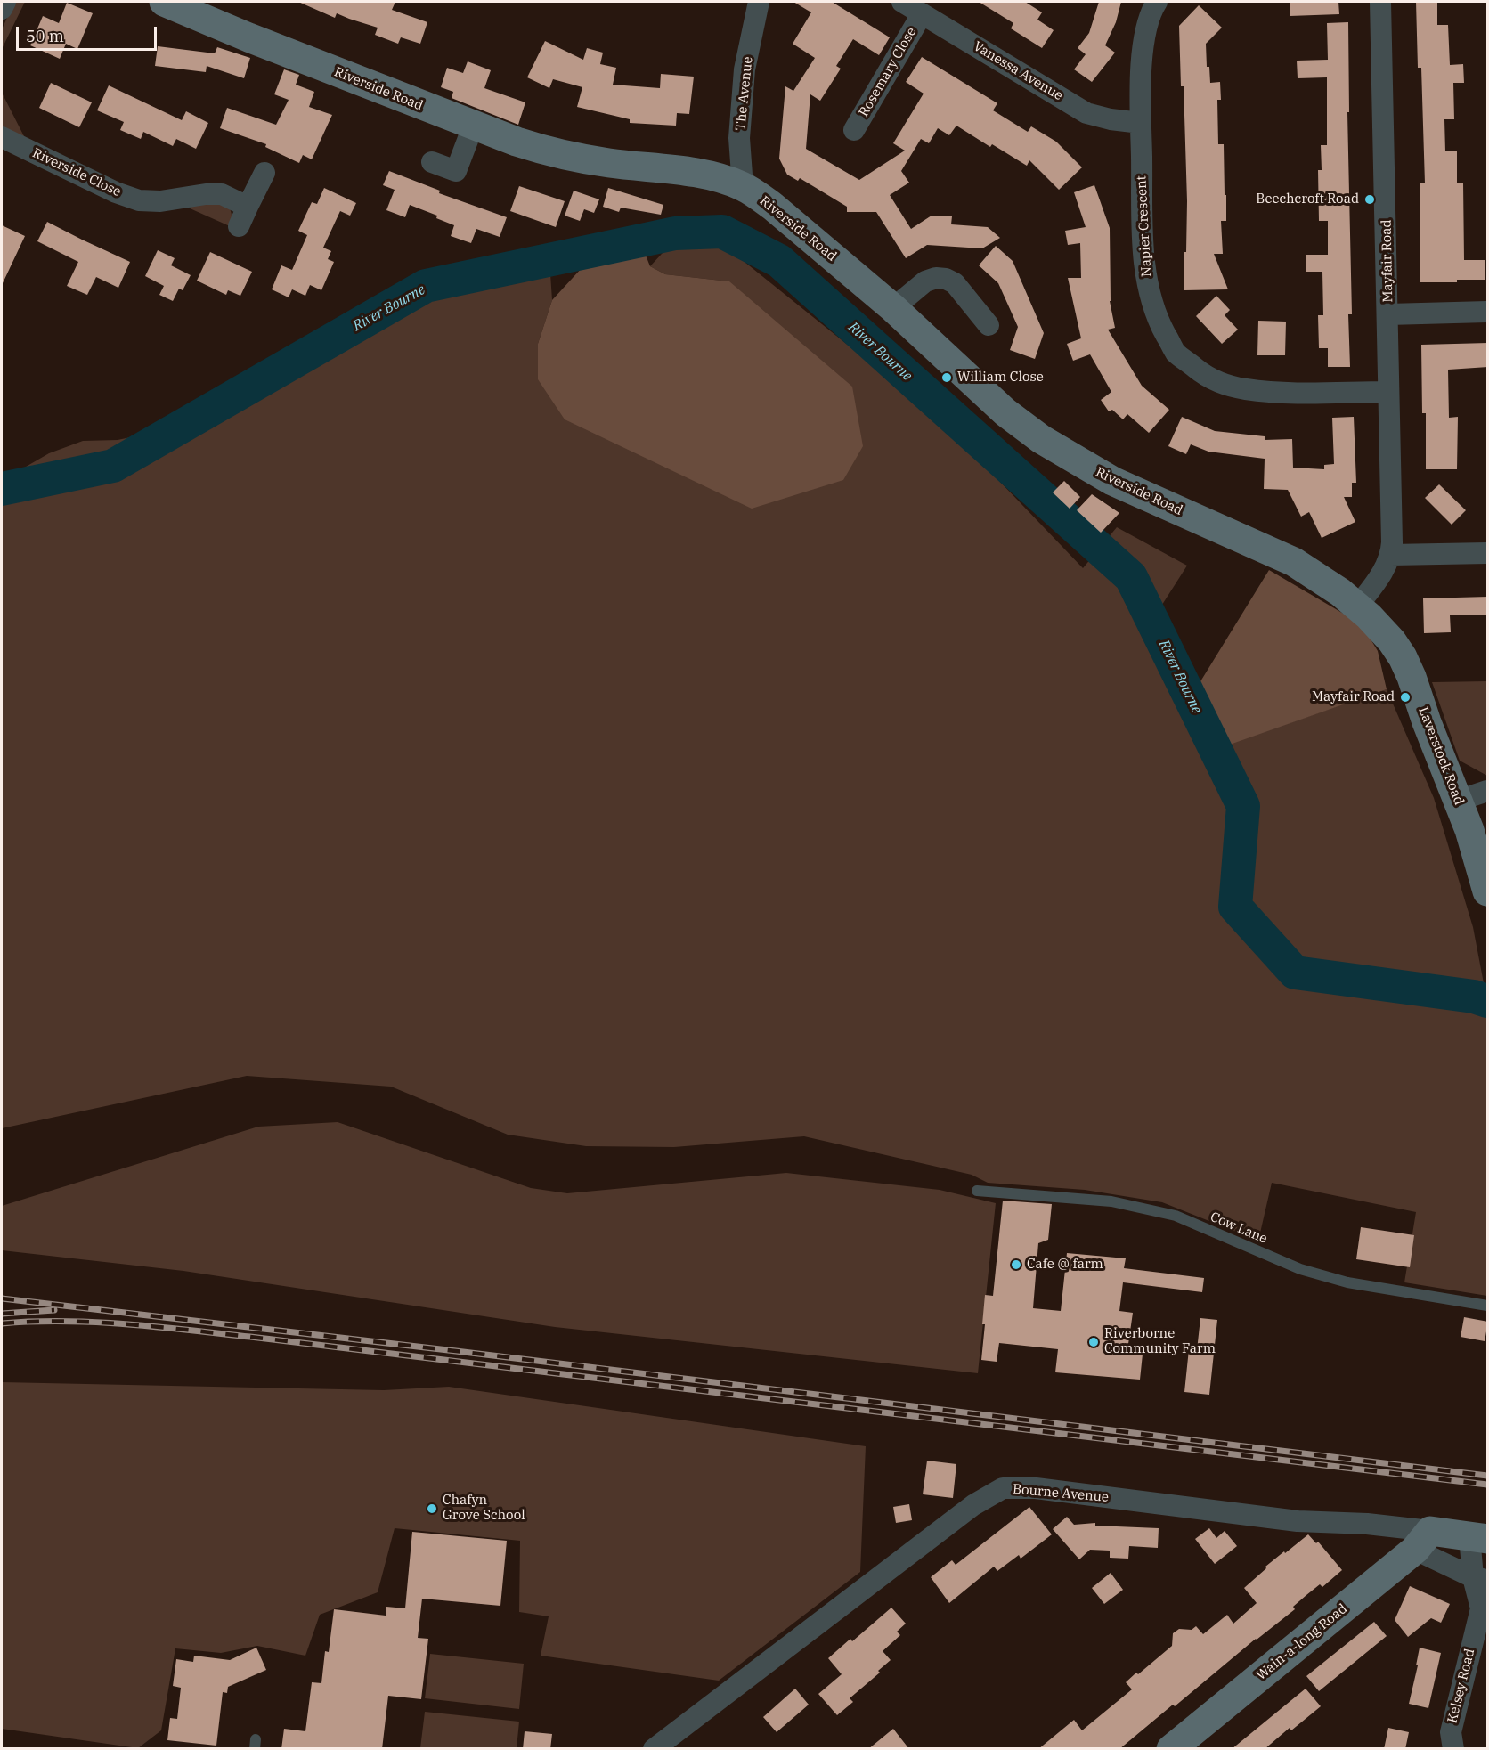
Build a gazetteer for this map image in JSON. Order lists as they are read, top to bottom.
{
  "streets": {
    "street": [
      "Vanessa Avenue",
      "Rosemary Close",
      "Riverside Road",
      "The Avenue",
      "Riverside Close",
      "Napier Crescent",
      "Mayfair Road",
      "Laverstock Road",
      "Bourne Avenue",
      "Wain-a-long Road",
      "Kelsey Road"
    ],
    "lane": ["Cow Lane"]
  },
  "crossings": [
    ["Vanessa Avenue", "Rosemary Close"],
    ["Vanessa Avenue", "Napier Crescent"],
    ["Riverside Road", "The Avenue"],
    ["Riverside Road", "Laverstock Road"],
    ["Napier Crescent", "Mayfair Road"],
    ["Bourne Avenue", "Wain-a-long Road"],
    ["Bourne Avenue", "Kelsey Road"]
  ],
  "water": ["River Bourne"],
  "places": [
    "Beechcroft Road",
    "William Close",
    "Mayfair Road",
    "Cafe @ farm",
    "Riverborne Community Farm",
    "Chafyn Grove School"
  ],
  "scale_bar": "50 m"
}
